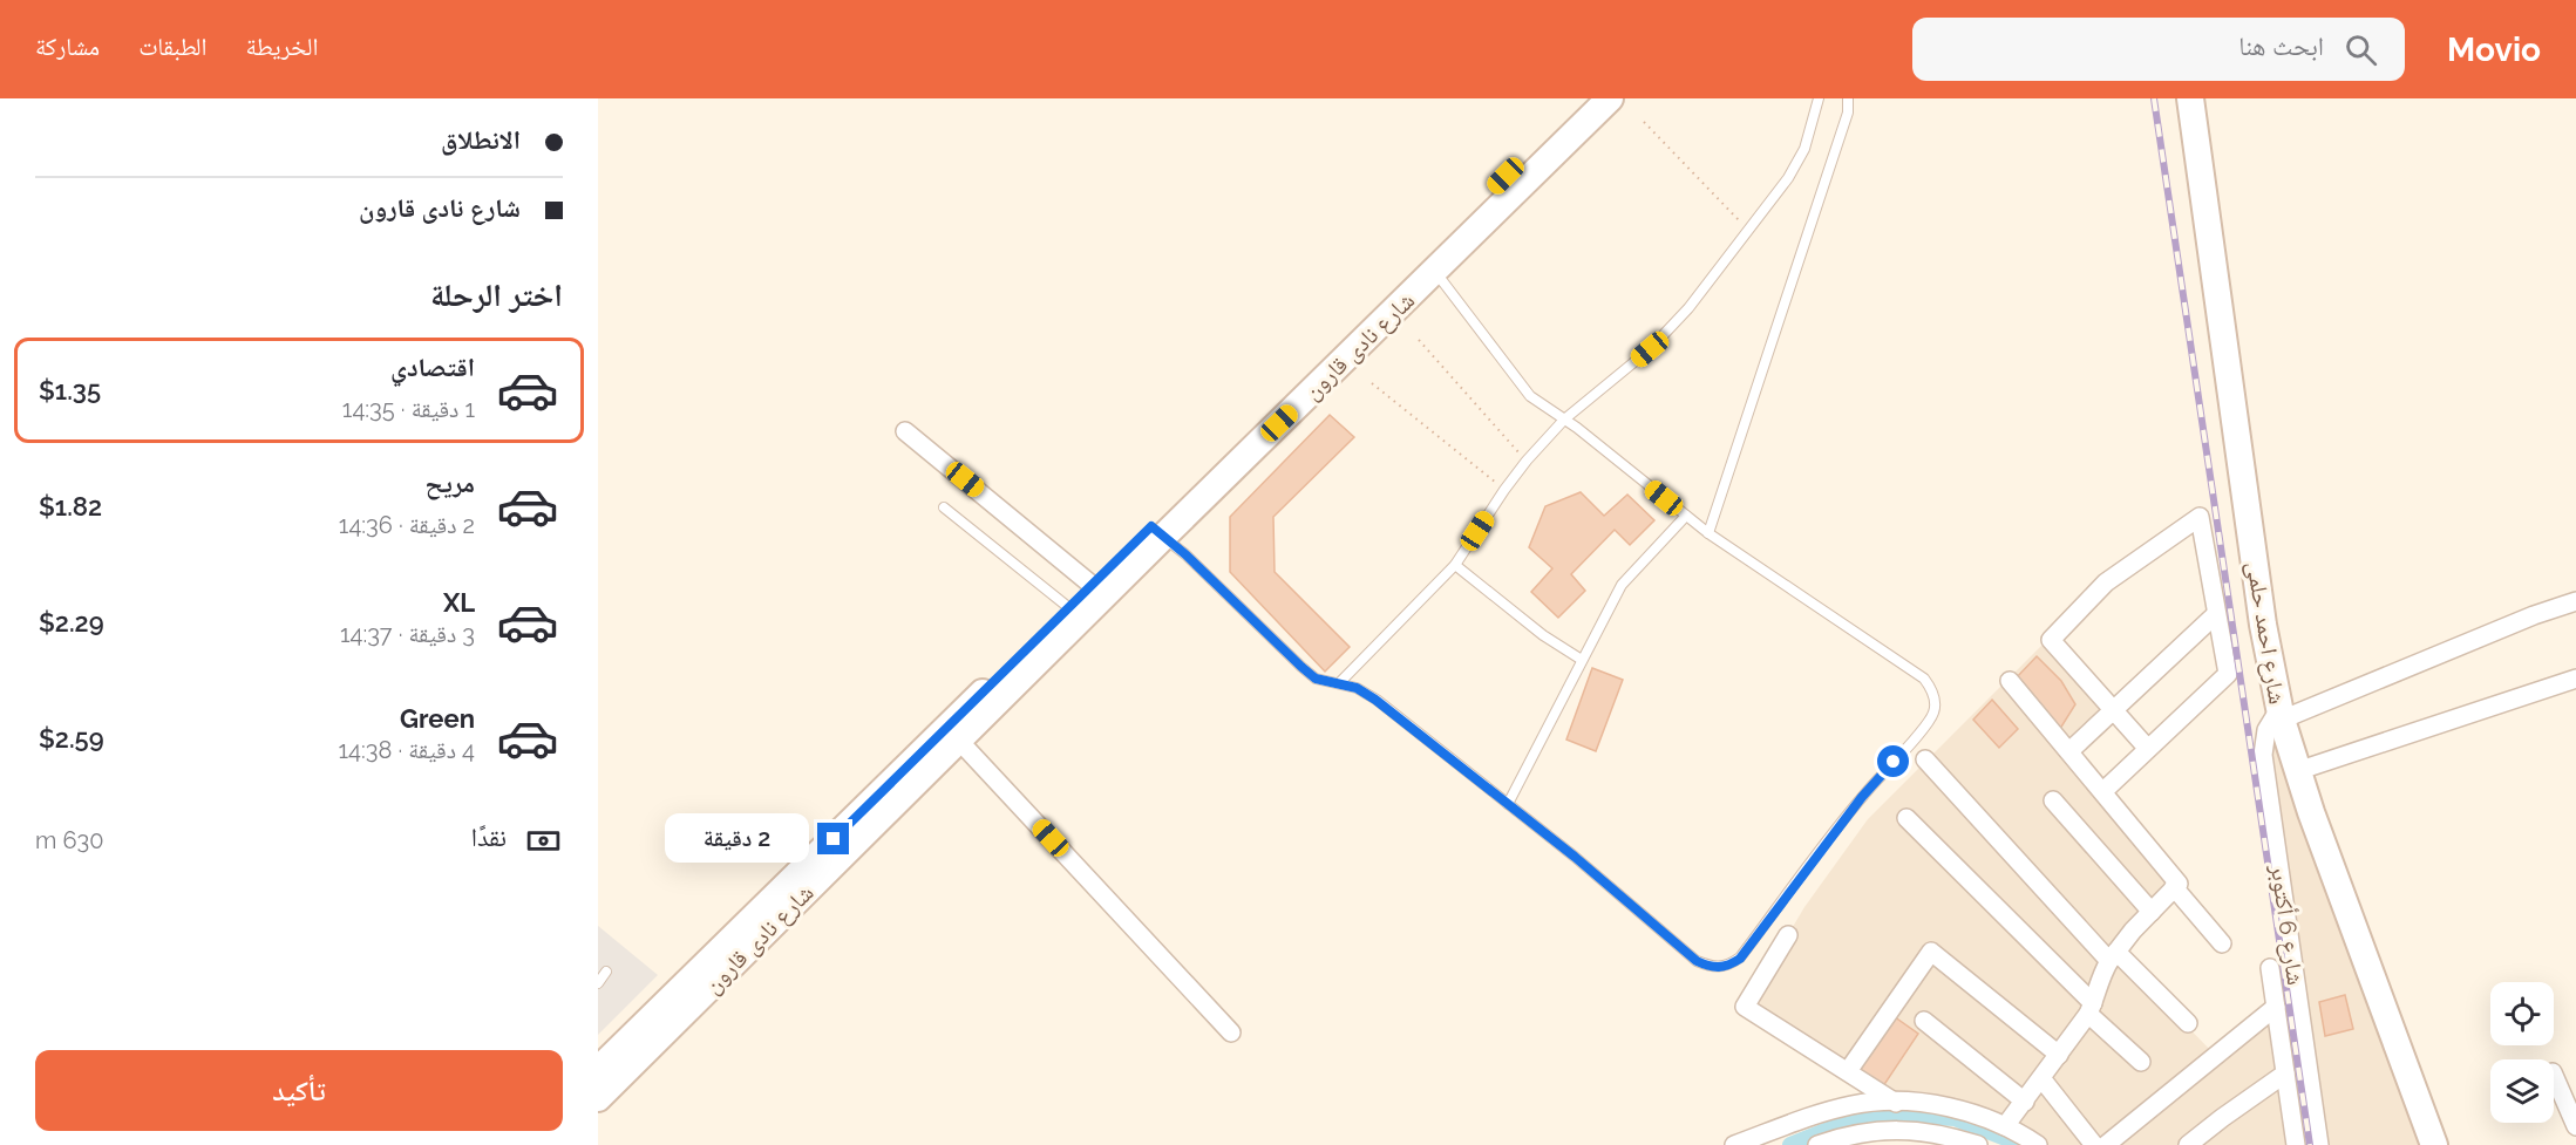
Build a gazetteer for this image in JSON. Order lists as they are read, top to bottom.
{
  "streets": {
    "main road": ["شارع نادى قارون", "شارع احمد حلمى"],
    "street": ["شارع 6 أكتوبر"]
  },
  "crossings": [
    ["شارع احمد حلمى", "شارع 6 أكتوبر"]
  ],
  "page": {
    "header": "Movio",
    "search": "ابحث هنا",
    "nav": ["الخريطة", "الطبقات", "مشاركة"],
    "banner": ["الانطلاق", "شارع نادى قارون"],
    "heading": "اختر الرحلة",
    "list": [
      {
        "name": "اقتصادي",
        "note": "1 دقيقة · 14:35",
        "value": "$1.35"
      },
      {
        "name": "مريح",
        "note": "2 دقيقة · 14:36",
        "value": "$1.82"
      },
      {
        "name": "XL",
        "note": "3 دقيقة · 14:37",
        "value": "$2.29"
      },
      {
        "name": "Green",
        "note": "4 دقيقة · 14:38",
        "value": "$2.59"
      }
    ],
    "pay": ["نقدًا", "630 m"],
    "bubble": "2 دقيقة",
    "buttons": "تأكيد"
  }
}
